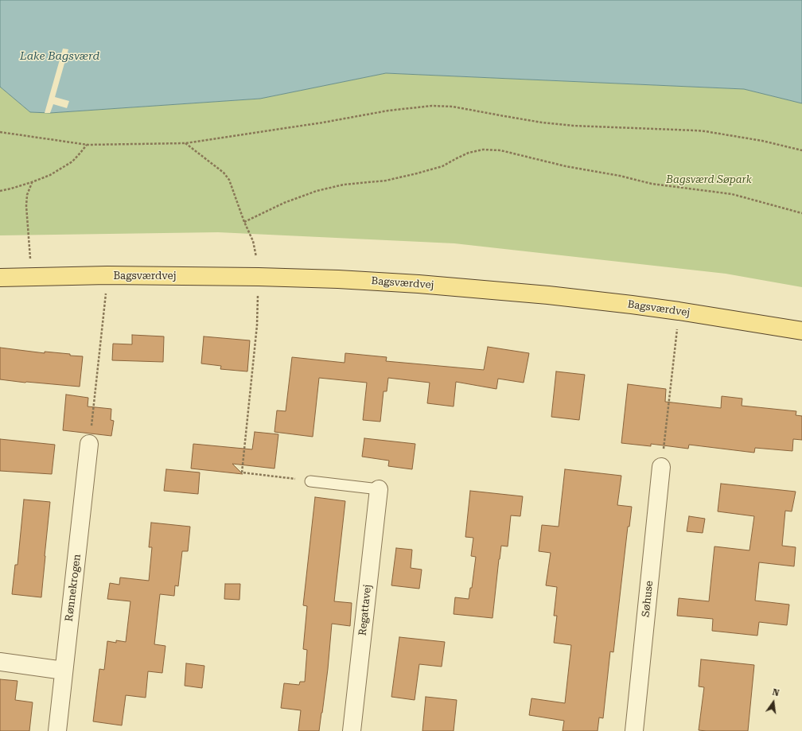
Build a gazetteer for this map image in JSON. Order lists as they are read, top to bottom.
{
  "streets": {
    "main road": ["Bagsværdvej"],
    "street": ["Rønnekrogen", "Søhuse", "Regattavej"]
  },
  "water": ["Lake Bagsværd"],
  "parks": ["Bagsværd Søpark"],
  "north": "top"
}
